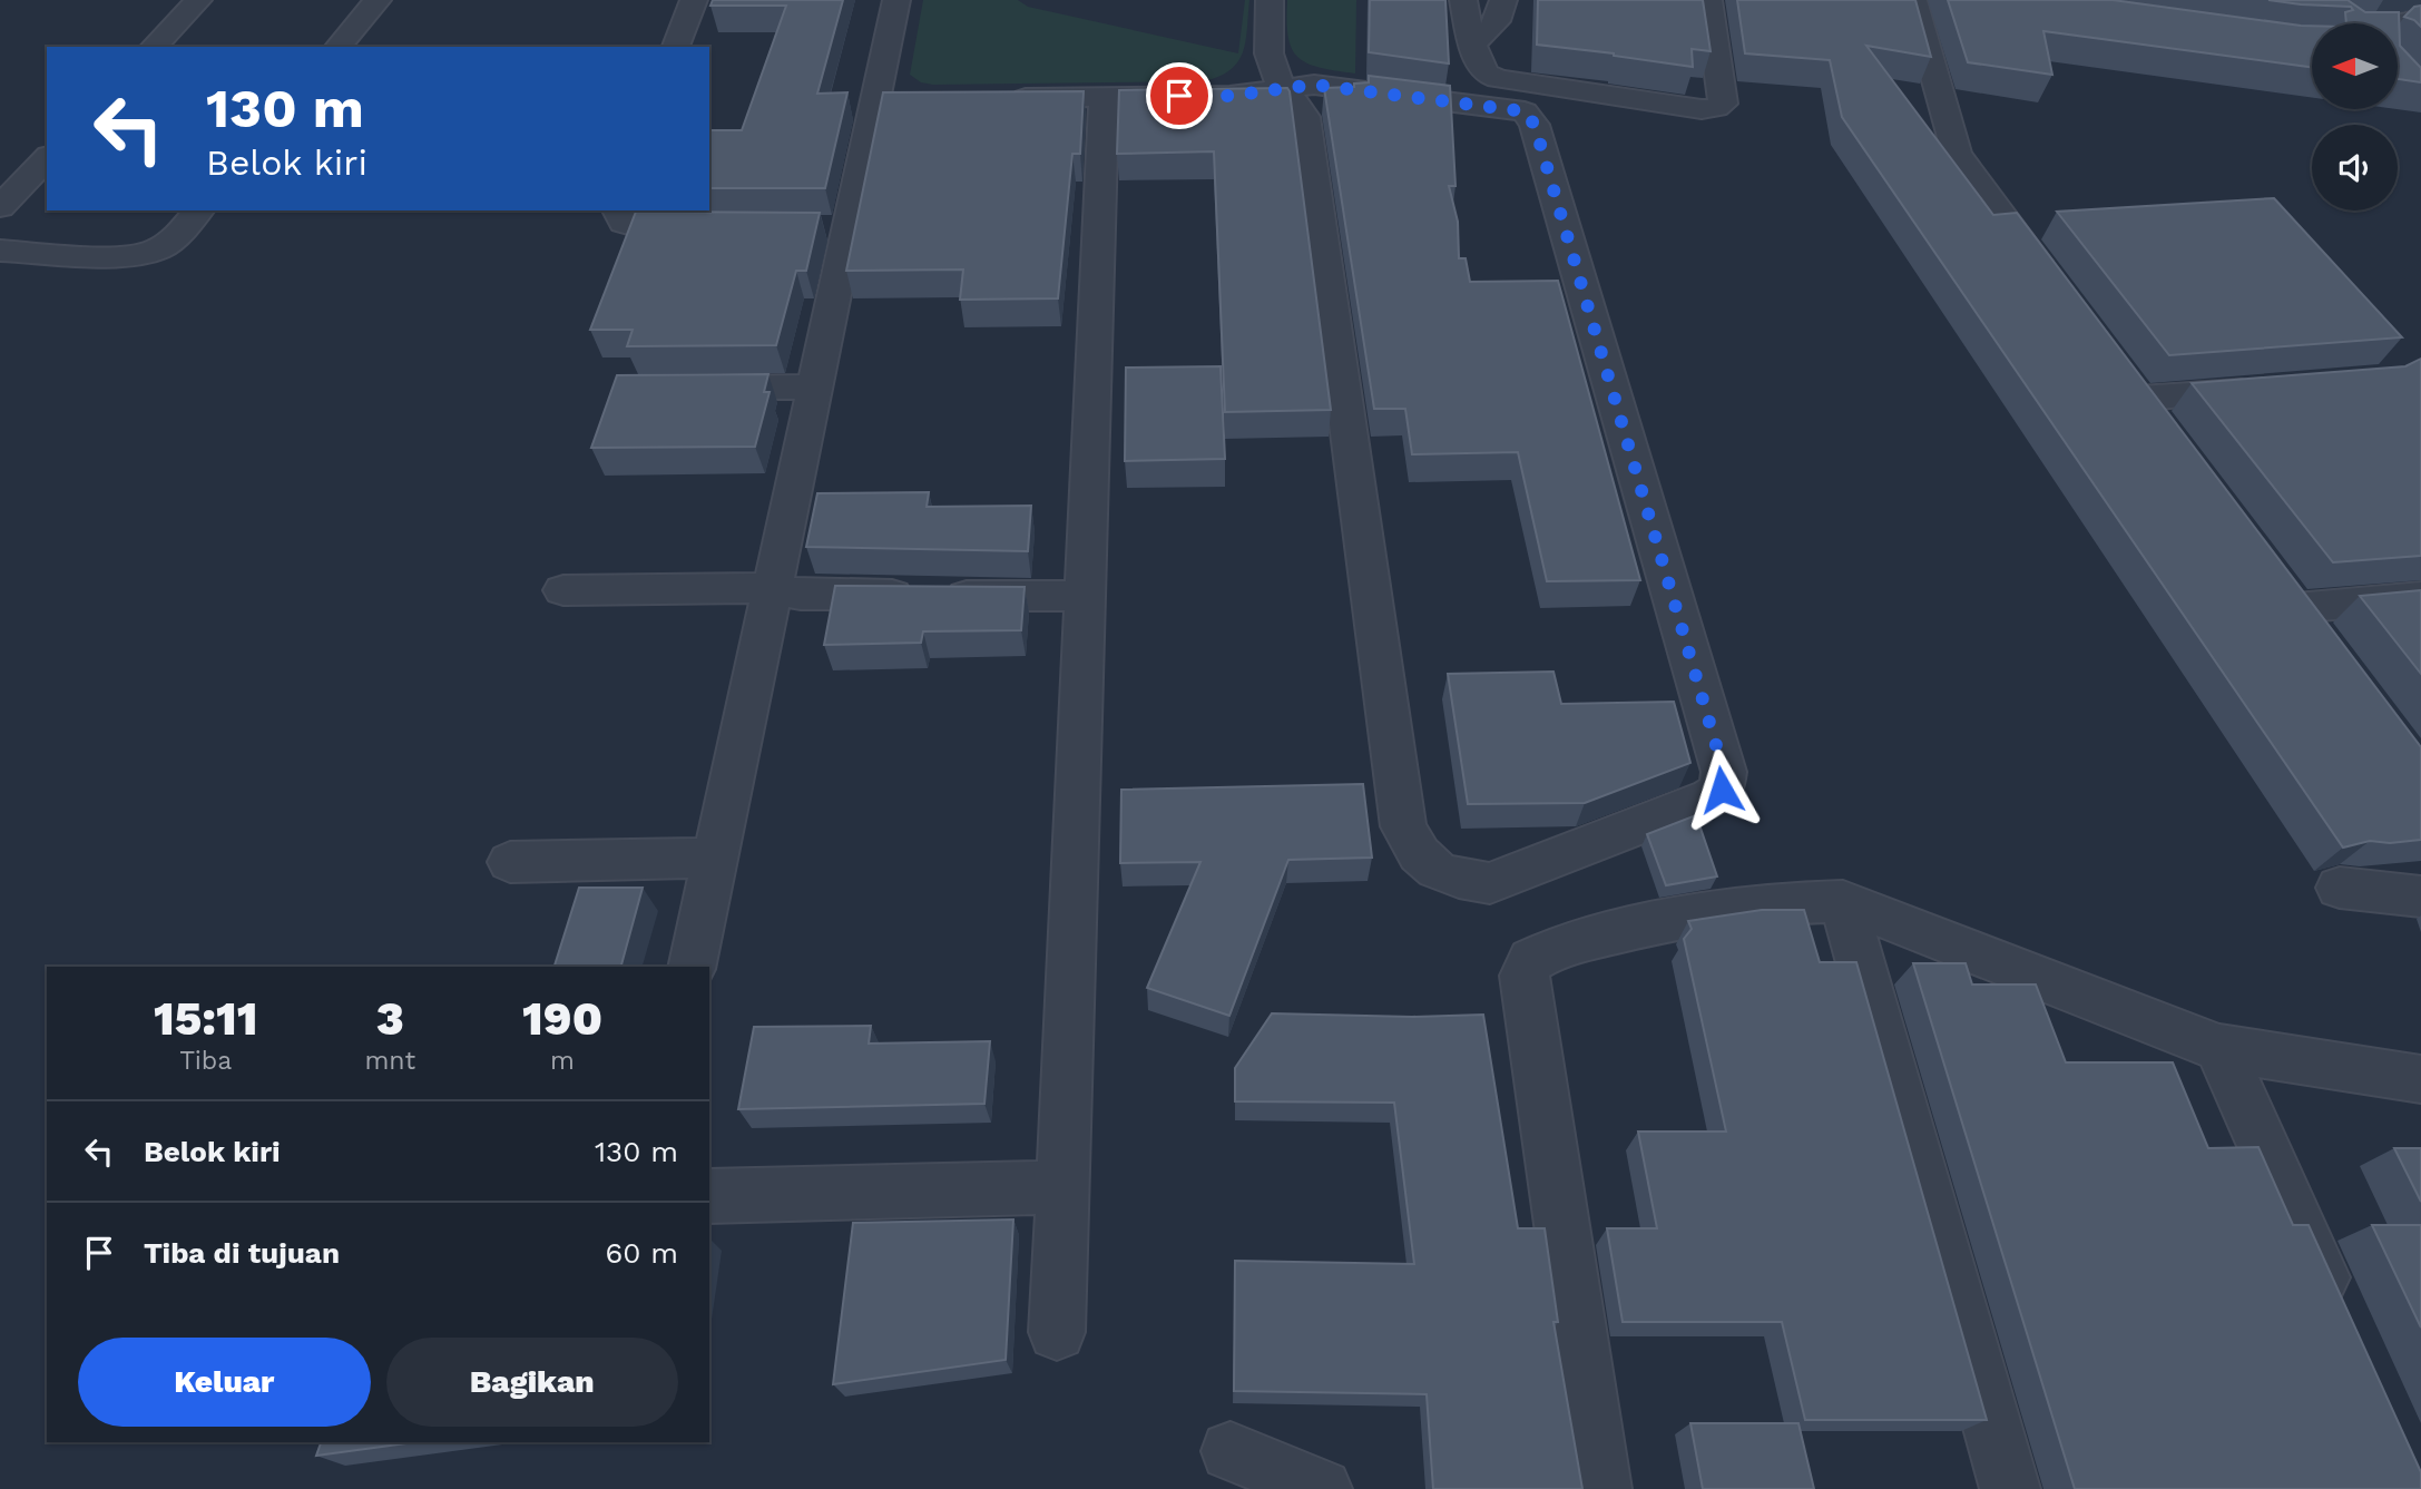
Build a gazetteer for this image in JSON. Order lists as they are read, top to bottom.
{
  "north": "left",
  "page": {
    "turn": ["130 m", "Belok kiri"],
    "eta": [
      "15:11",
      "Tiba",
      "3",
      "mnt",
      "190",
      "m"
    ],
    "list": [
      {
        "name": "Belok kiri",
        "value": "130 m"
      },
      {
        "name": "Tiba di tujuan",
        "value": "60 m"
      }
    ],
    "buttons": ["Keluar", "Bagikan"]
  }
}
